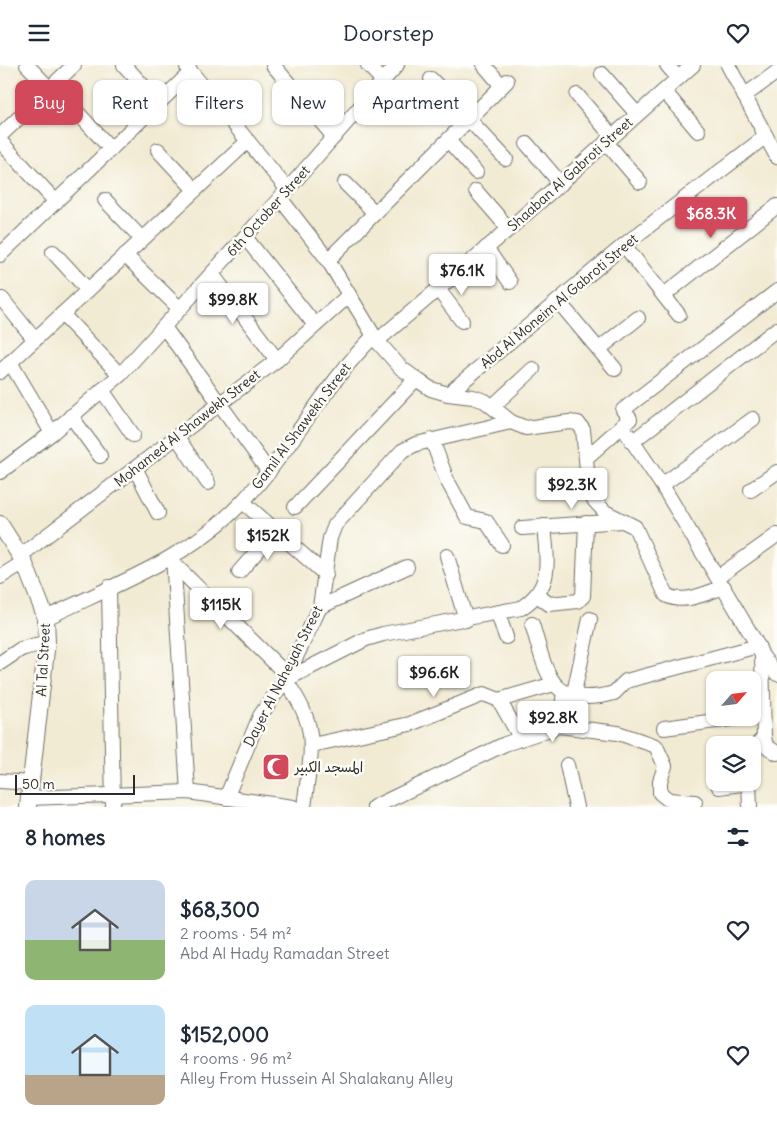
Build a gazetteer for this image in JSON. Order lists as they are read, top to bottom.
{
  "streets": {
    "street": [
      "Shaaban Al Gabroti Street",
      "6th October Street",
      "Abd Al Moneim Al Gabroti Street",
      "Gamil Al Shawekh Street",
      "Mohamed Al Shawekh Street",
      "Al Tal Street",
      "Dayer Al Naheyah Street"
    ]
  },
  "crossings": [
    ["Shaaban Al Gabroti Street", "Gamil Al Shawekh Street"],
    ["Shaaban Al Gabroti Street", "Dayer Al Naheyah Street"],
    ["6th October Street", "Dayer Al Naheyah Street"],
    ["Abd Al Moneim Al Gabroti Street", "Dayer Al Naheyah Street"],
    ["Gamil Al Shawekh Street", "Al Tal Street"],
    ["Gamil Al Shawekh Street", "Dayer Al Naheyah Street"],
    ["Mohamed Al Shawekh Street", "Al Tal Street"],
    ["Mohamed Al Shawekh Street", "Dayer Al Naheyah Street"]
  ],
  "places": {
    "mosque": ["المسجد الكبير"]
  },
  "scale_bar": "50 m",
  "north": "top right",
  "page": {
    "header": "Doorstep",
    "chip": [
      "Buy",
      "Rent",
      "Filters",
      "New",
      "Apartment"
    ],
    "price": [
      "$68.3K",
      "$76.1K",
      "$99.8K",
      "$92.3K",
      "$152K",
      "$115K",
      "$96.6K",
      "$92.8K"
    ],
    "scale": "50 m",
    "heading": "8 homes",
    "list": [
      {
        "name": "$68,300",
        "note": "2 rooms · 54 m² · Abd Al Hady Ramadan Street"
      },
      {
        "name": "$152,000",
        "note": "4 rooms · 96 m² · Alley From Hussein Al Shalakany Alley"
      }
    ]
  }
}
